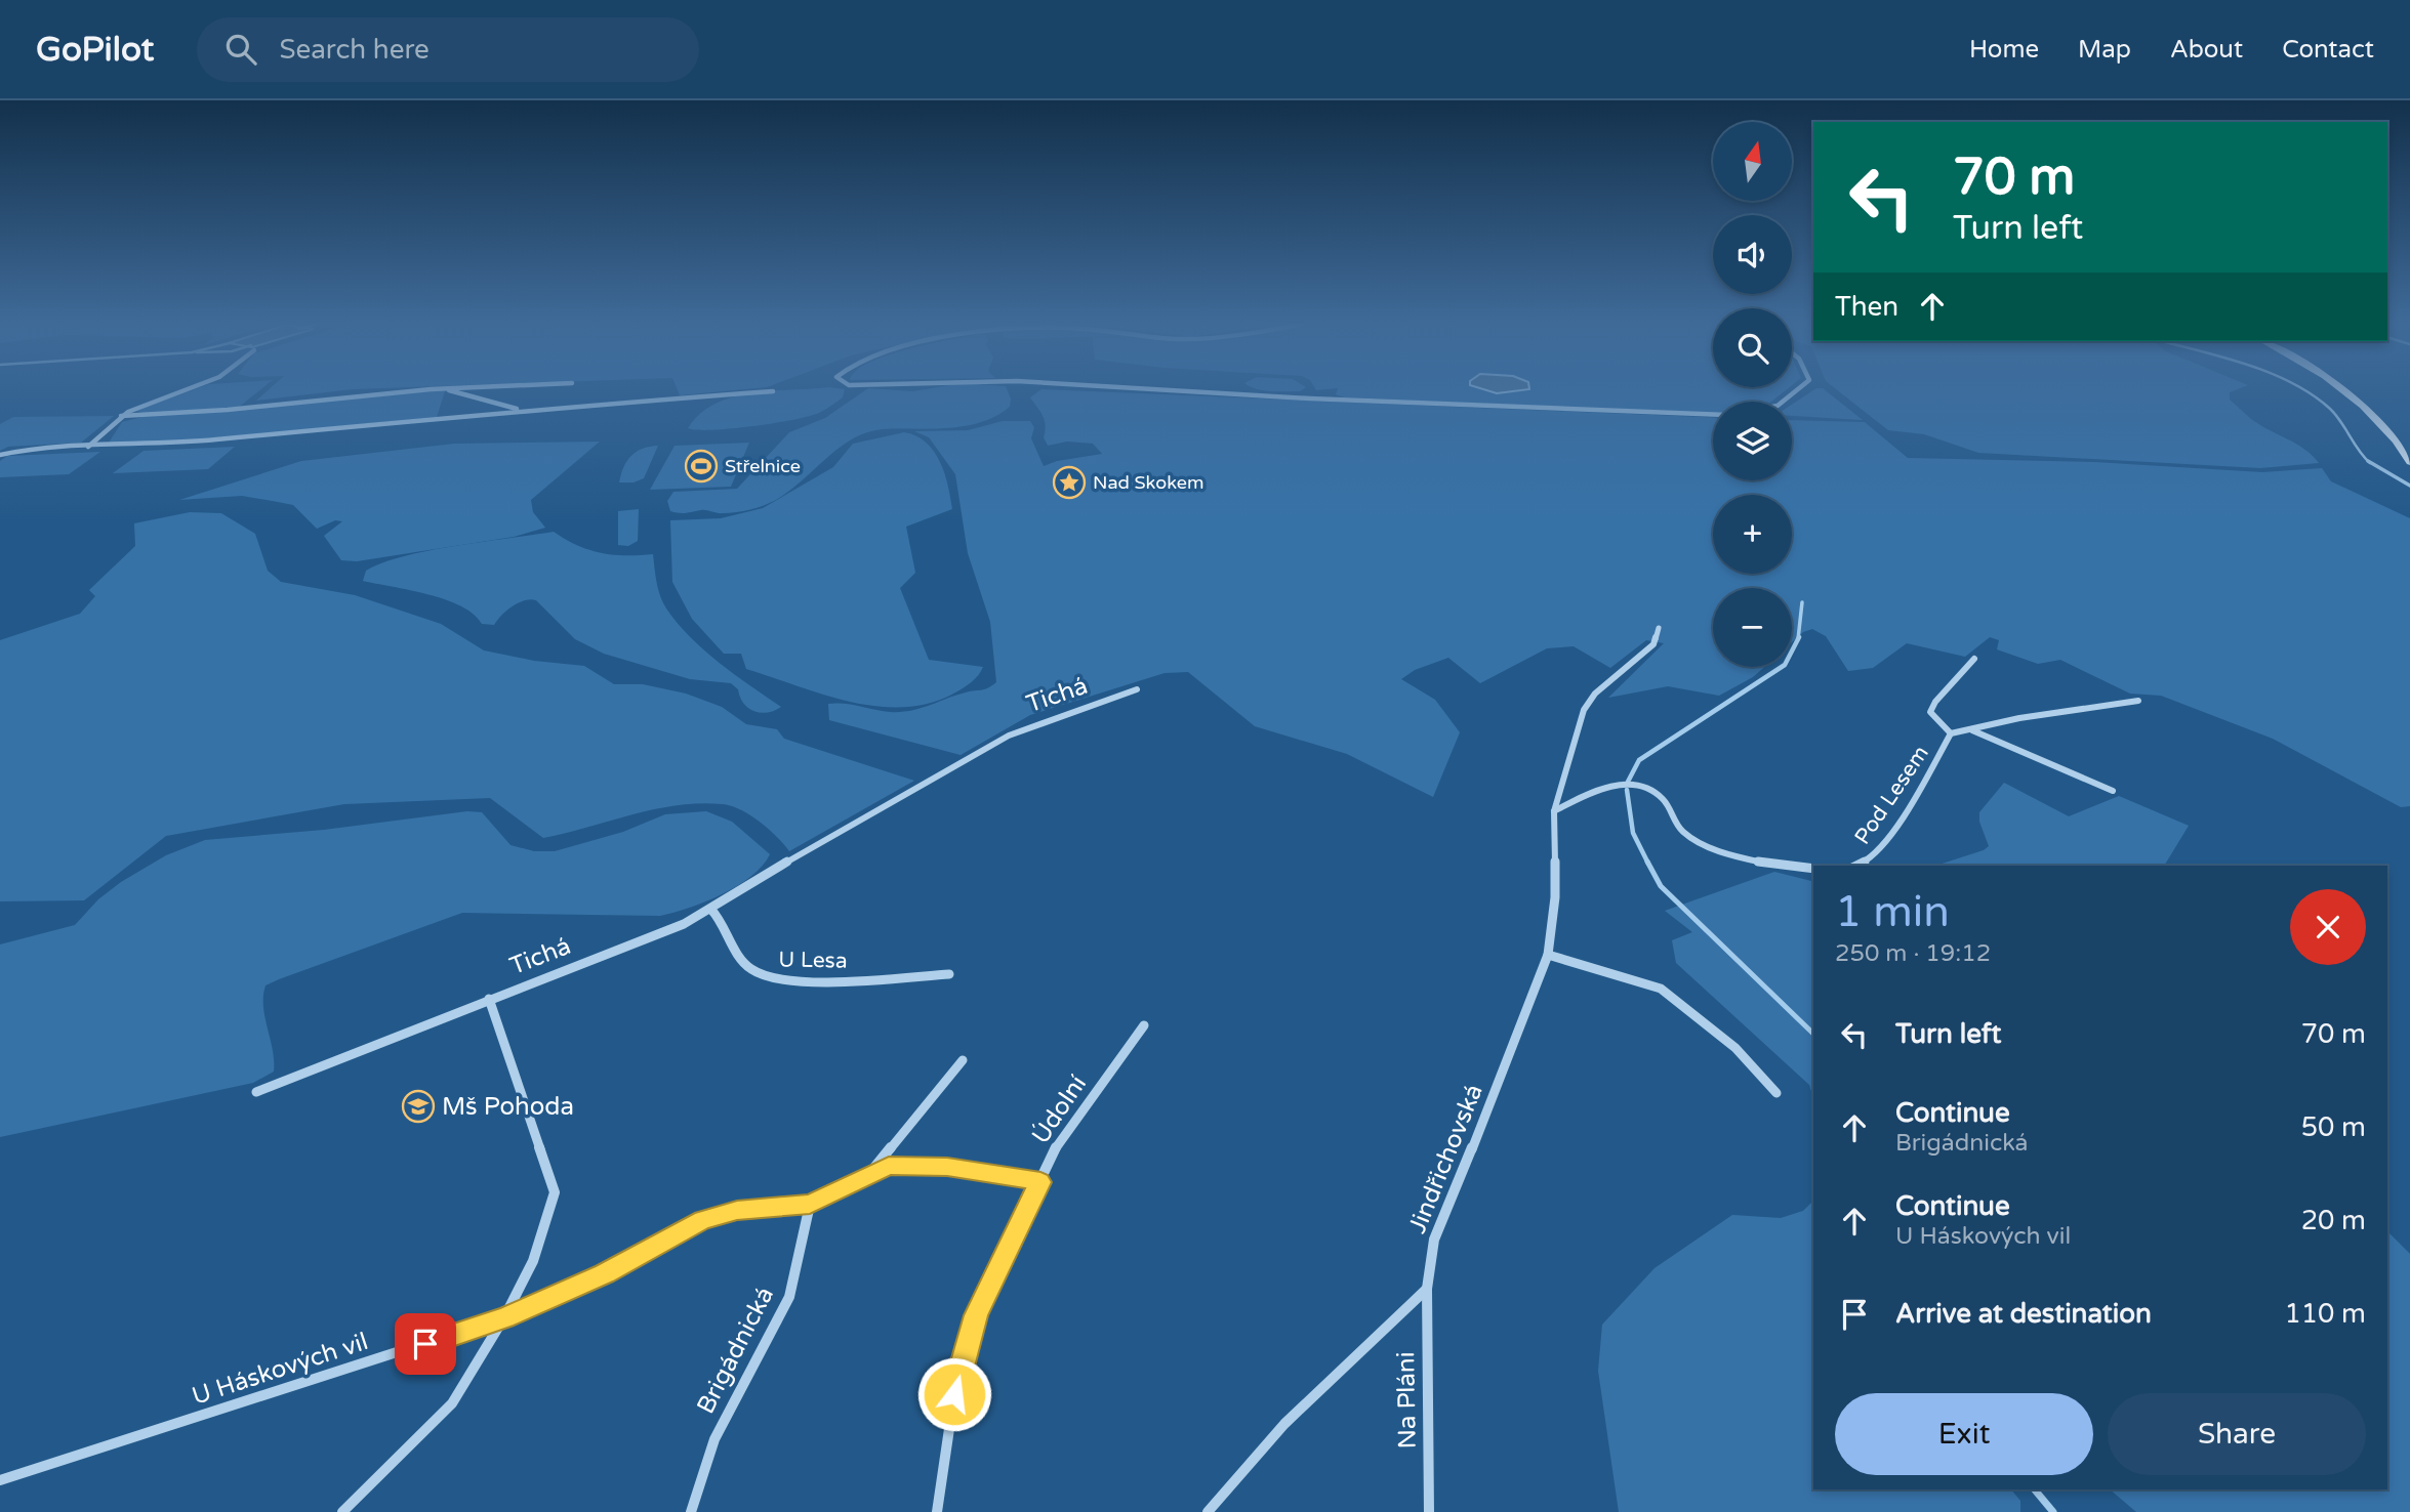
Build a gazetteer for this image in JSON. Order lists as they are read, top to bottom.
{
  "streets": {
    "street": [
      "Tichá",
      "Pod Lesem",
      "U Lesa",
      "Údolní",
      "Jindřichovská",
      "Brigádnická",
      "U Háskových vil",
      "Na Pláni"
    ]
  },
  "crossings": [
    ["Tichá", "U Lesa"],
    ["Jindřichovská", "Na Pláni"],
    ["Brigádnická", "U Háskových vil"]
  ],
  "places": {
    "sports": ["Střelnice"],
    "place": ["Nad Skokem"],
    "school or university": ["Mš Pohoda"]
  },
  "north": "top",
  "page": {
    "header": "GoPilot",
    "search": "Search here",
    "nav": [
      "Home",
      "Map",
      "About",
      "Contact"
    ],
    "map_buttons": ["+", "−"],
    "turn": ["70 m", "Turn left"],
    "then": "Then",
    "heading": ["1 min", "250 m · 19:12"],
    "list": [
      {
        "name": "Turn left",
        "value": "70 m"
      },
      {
        "name": "Continue",
        "note": "Brigádnická",
        "value": "50 m"
      },
      {
        "name": "Continue",
        "note": "U Háskových vil",
        "value": "20 m"
      },
      {
        "name": "Arrive at destination",
        "value": "110 m"
      }
    ],
    "buttons": ["Exit", "Share"]
  }
}
